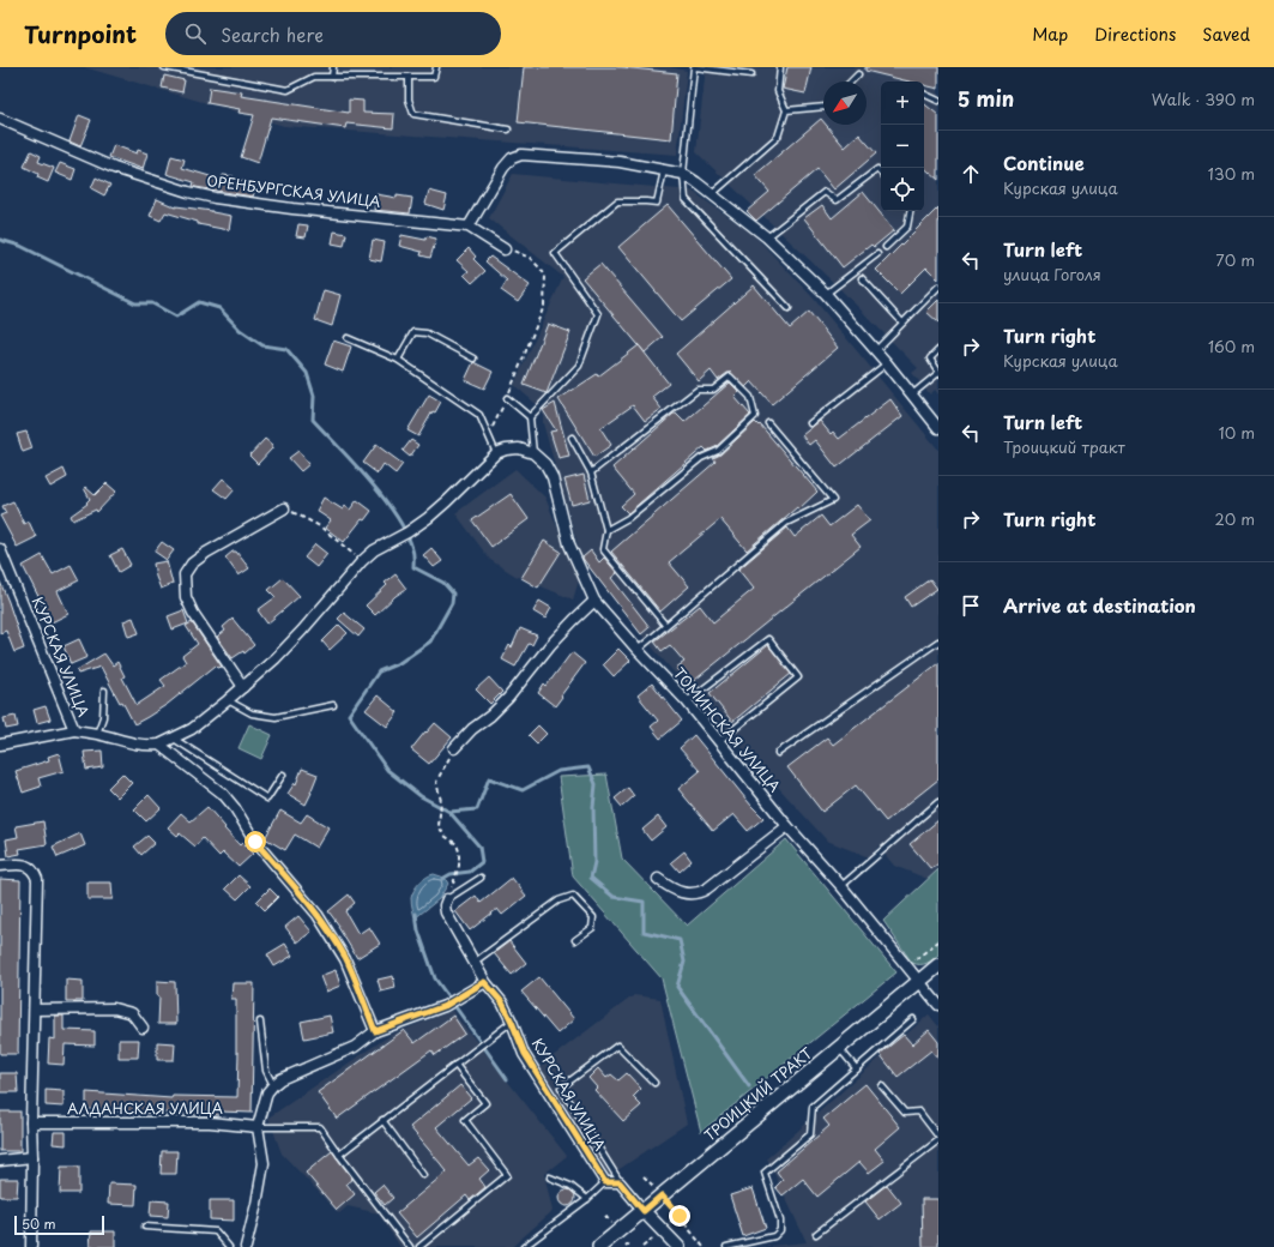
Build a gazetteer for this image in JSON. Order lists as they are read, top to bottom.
{
  "streets": {
    "main road": ["ТРОИЦКИЙ ТРАКТ"],
    "street": [
      "ОРЕНБУРГСКАЯ УЛИЦА",
      "КУРСКАЯ УЛИЦА",
      "ТОМИНСКАЯ УЛИЦА",
      "АЛДАНСКАЯ УЛИЦА"
    ]
  },
  "crossings": [
    ["ТОМИНСКАЯ УЛИЦА", "ТРОИЦКИЙ ТРАКТ"]
  ],
  "scale_bar": "50 m",
  "north": "bottom left",
  "page": {
    "header": "Turnpoint",
    "search": "Search here",
    "nav": ["Map", "Directions", "Saved"],
    "heading": ["5 min", "Walk · 390 m"],
    "map_buttons": ["+", "−"],
    "list": [
      ["Continue", "Курская улица", "130 m"],
      ["Turn left", "улица Гоголя", "70 m"],
      ["Turn right", "Курская улица", "160 m"],
      ["Turn left", "Троицкий тракт", "10 m"],
      ["Turn right", "20 m"],
      "Arrive at destination"
    ],
    "scale": "50 m"
  }
}
